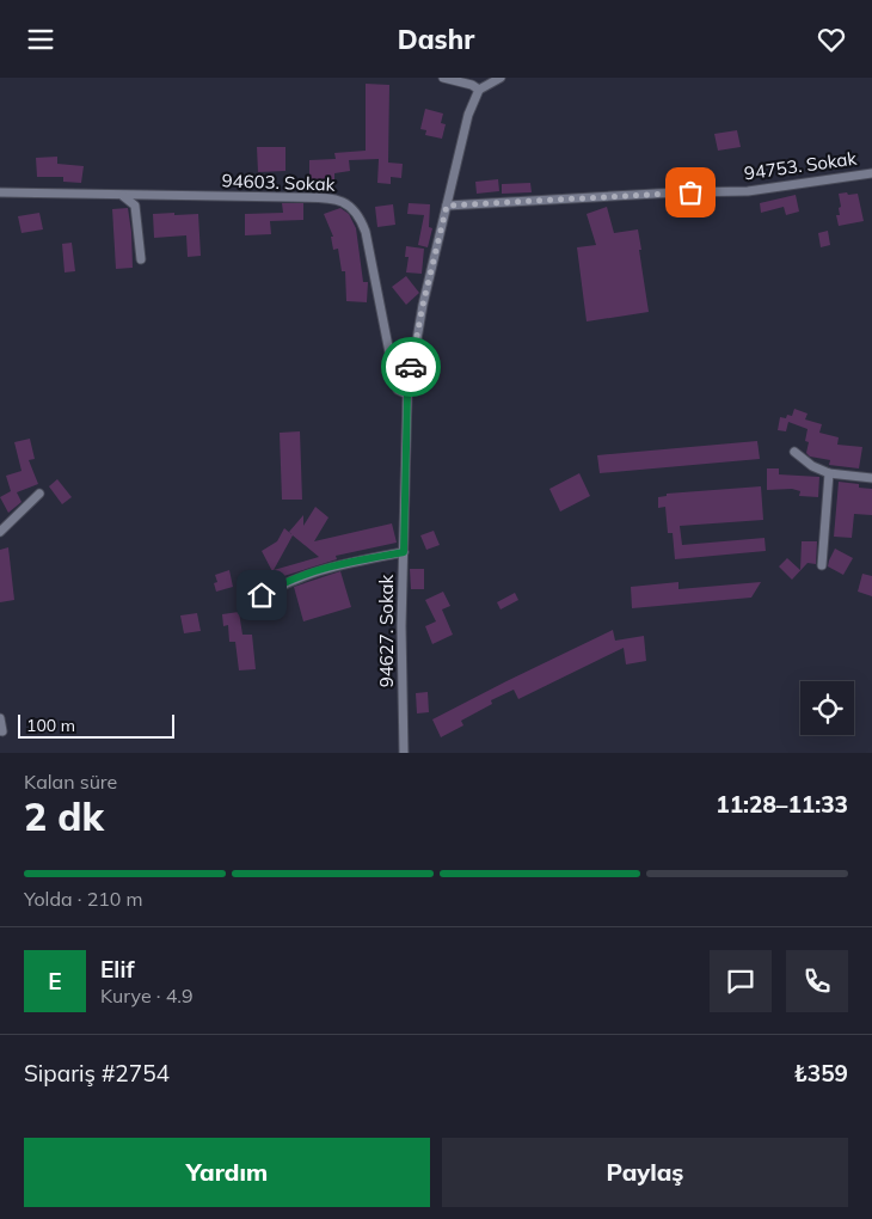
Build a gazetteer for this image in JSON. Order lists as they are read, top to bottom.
{
  "streets": {
    "street": ["94753. Sokak", "94603. Sokak", "94627. Sokak"]
  },
  "crossings": [
    ["94753. Sokak", "94627. Sokak"],
    ["94603. Sokak", "94627. Sokak"]
  ],
  "scale_bar": "100 m",
  "page": {
    "header": "Dashr",
    "scale": "100 m",
    "heading": ["2 dk", "Kalan süre", "11:28–11:33"],
    "panel": [
      "Elif",
      "Kurye · 4.9",
      "Sipariş #2754",
      "₺359"
    ],
    "bar": "Yolda · 210 m",
    "round": "E",
    "buttons": ["Yardım", "Paylaş"]
  }
}
